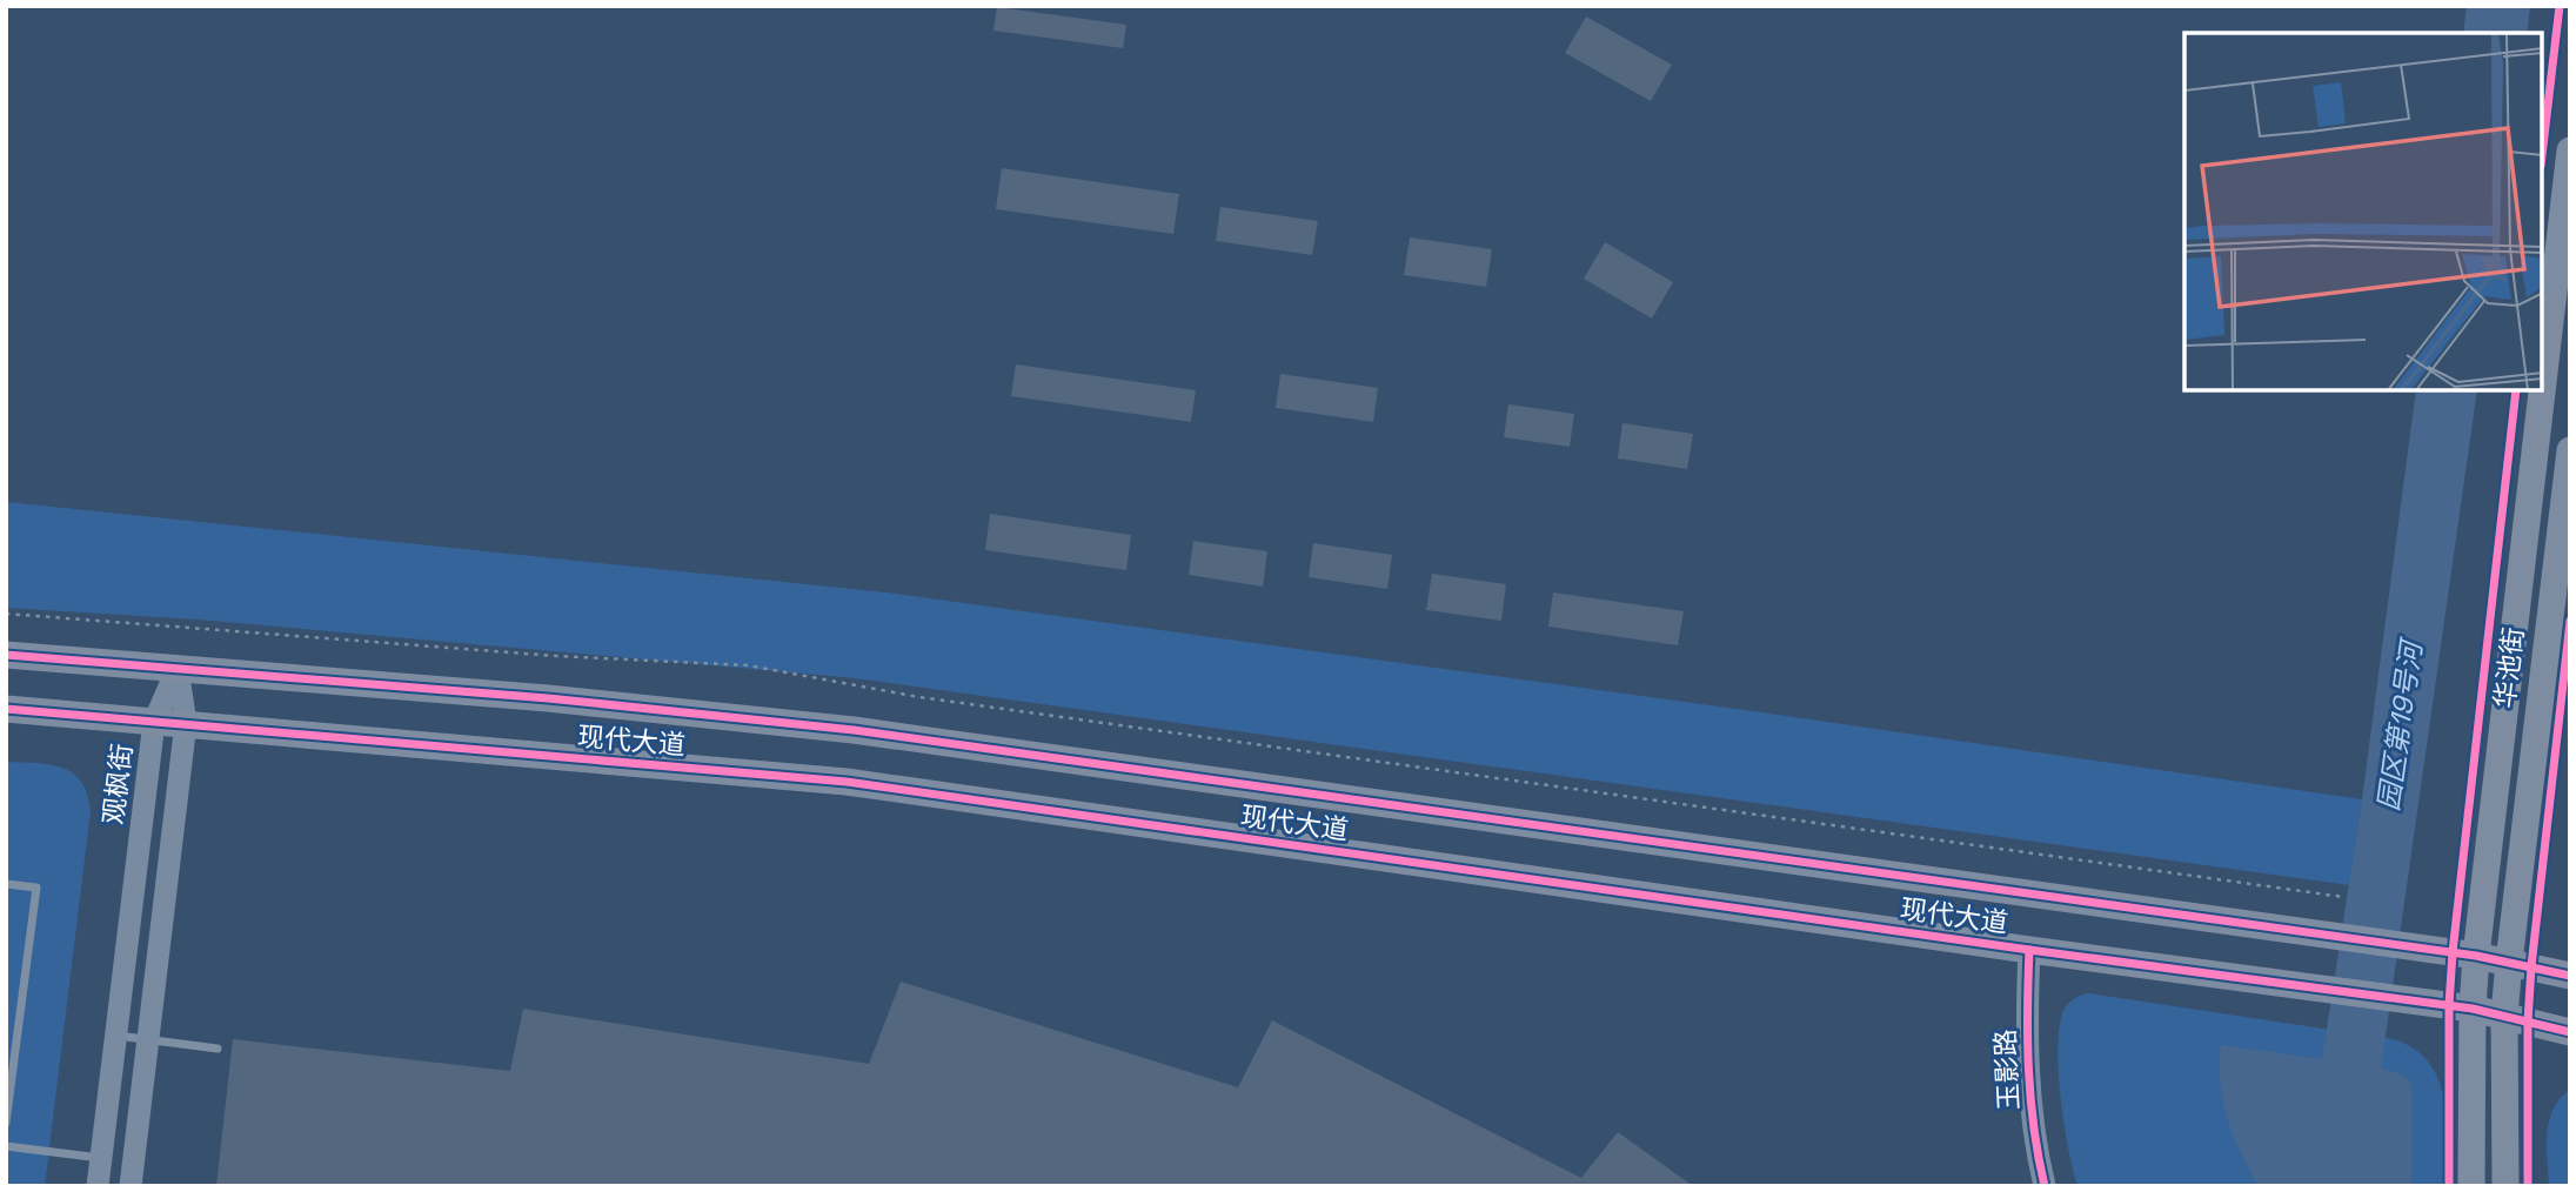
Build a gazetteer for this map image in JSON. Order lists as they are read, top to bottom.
{
  "streets": {
    "main road": ["华池街", "现代大道"],
    "street": ["观枫街", "玉影路"]
  },
  "crossings": [
    ["华池街", "现代大道"],
    ["现代大道", "观枫街"],
    ["现代大道", "玉影路"]
  ],
  "water": ["园区第19号河"]
}
